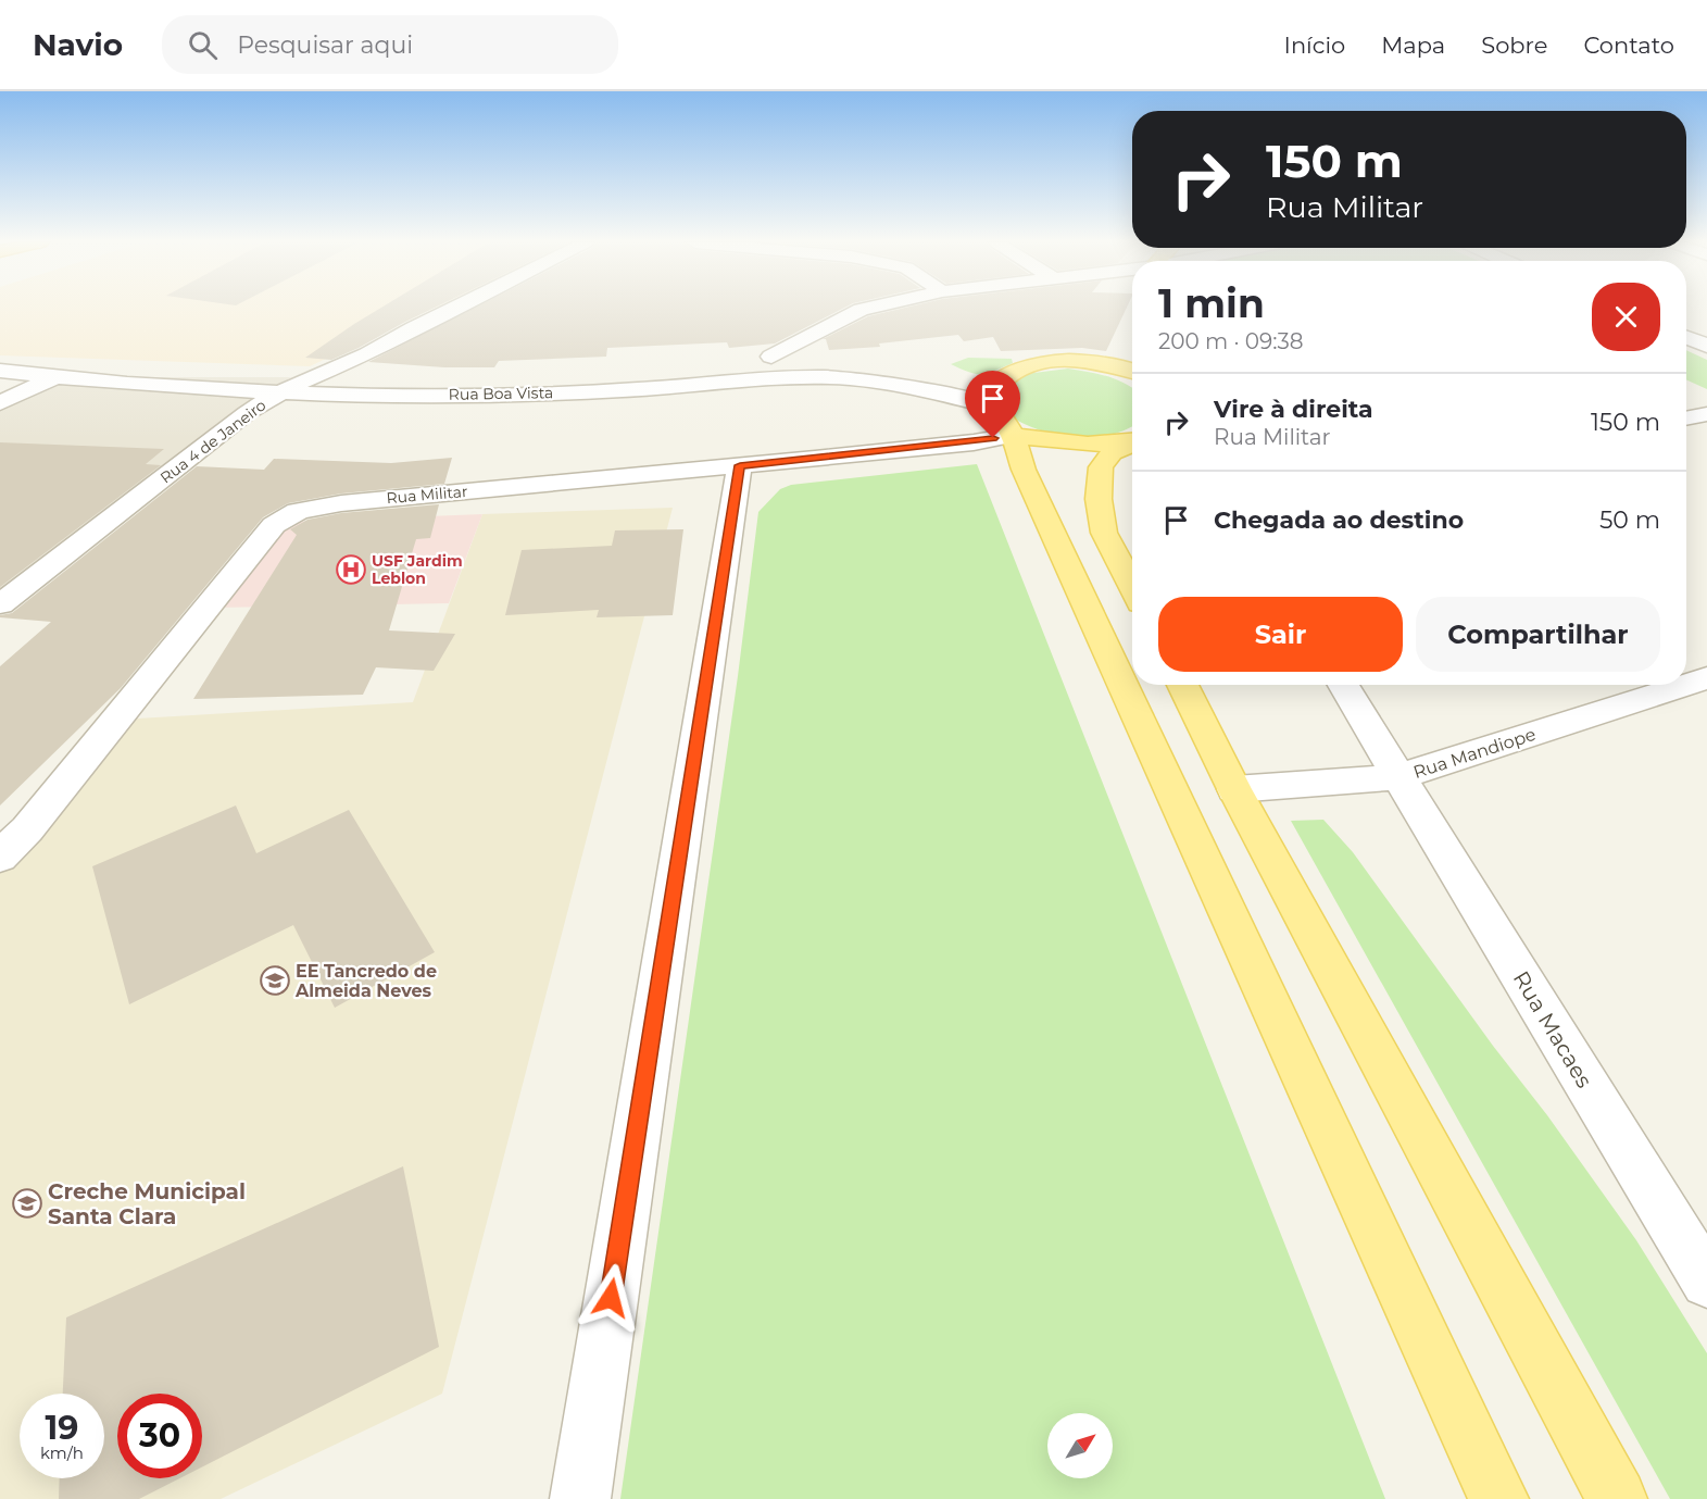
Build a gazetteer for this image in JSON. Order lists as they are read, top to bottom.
{
  "streets": {
    "street": [
      "Rua Boa Vista",
      "Rua 4 de Janeiro",
      "Rua Militar",
      "Rua Mandiope",
      "Rua Macaes"
    ]
  },
  "crossings": [
    ["Rua Boa Vista", "Rua 4 de Janeiro"],
    ["Rua Boa Vista", "Rua Militar"],
    ["Rua Mandiope", "Rua Macaes"]
  ],
  "places": {
    "hospital": ["USF Jardim Leblon"],
    "school or university": ["EE Tancredo de Almeida Neves", "Creche Municipal Santa Clara"]
  },
  "north": "top right",
  "page": {
    "header": "Navio",
    "search": "Pesquisar aqui",
    "nav": [
      "Início",
      "Mapa",
      "Sobre",
      "Contato"
    ],
    "turn": ["150 m", "Rua Militar"],
    "heading": ["1 min", "200 m · 09:38"],
    "list": [
      {
        "name": "Vire à direita",
        "note": "Rua Militar",
        "value": "150 m"
      },
      {
        "name": "Chegada ao destino",
        "value": "50 m"
      }
    ],
    "buttons": ["Sair", "Compartilhar"],
    "speed": "19 km/h",
    "limit": "30"
  }
}
